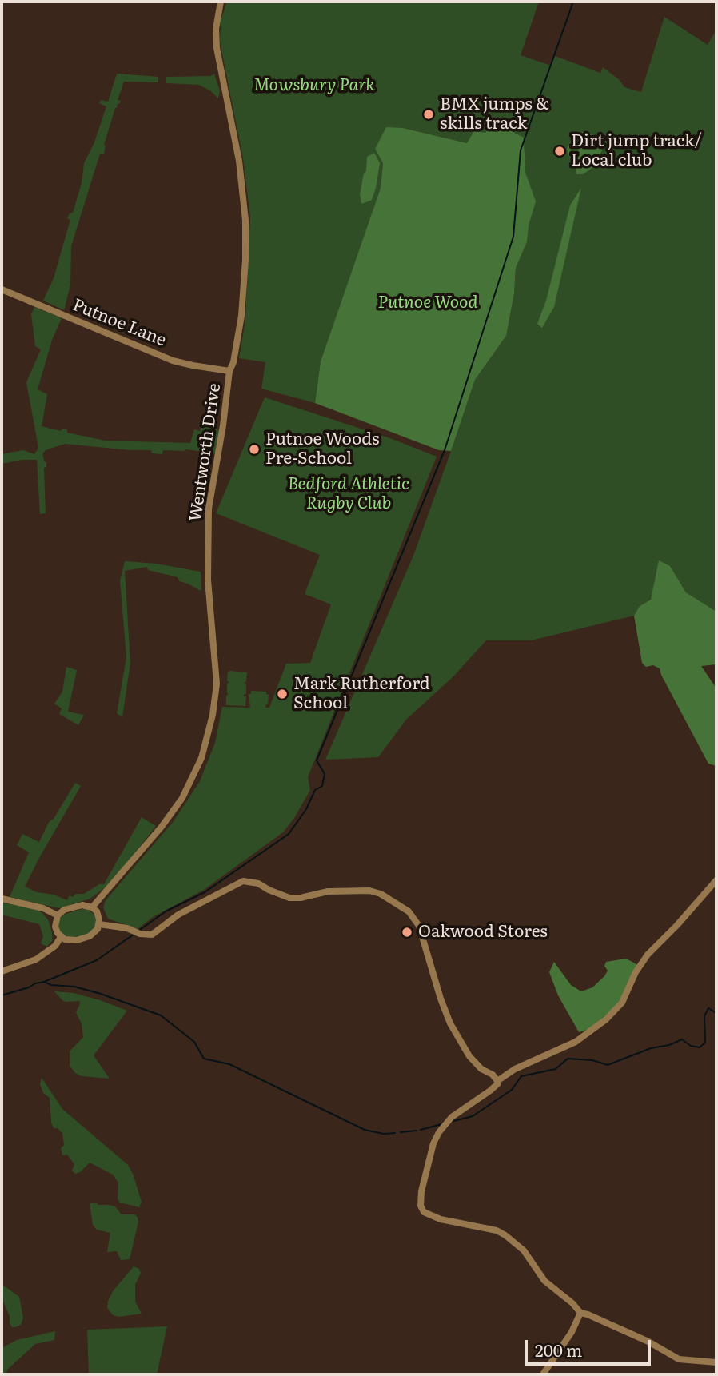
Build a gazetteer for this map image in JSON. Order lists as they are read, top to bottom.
{
  "streets": {
    "street": ["Putnoe Lane", "Wentworth Drive"]
  },
  "crossings": [
    ["Putnoe Lane", "Wentworth Drive"]
  ],
  "parks": ["Mowsbury Park", "Putnoe Wood", "Bedford Athletic Rugby Club"],
  "places": [
    "BMX jumps & skills track",
    "Dirt jump track/ Local club",
    "Putnoe Woods Pre-School",
    "Mark Rutherford School",
    "Oakwood Stores"
  ],
  "scale_bar": "200 m"
}
